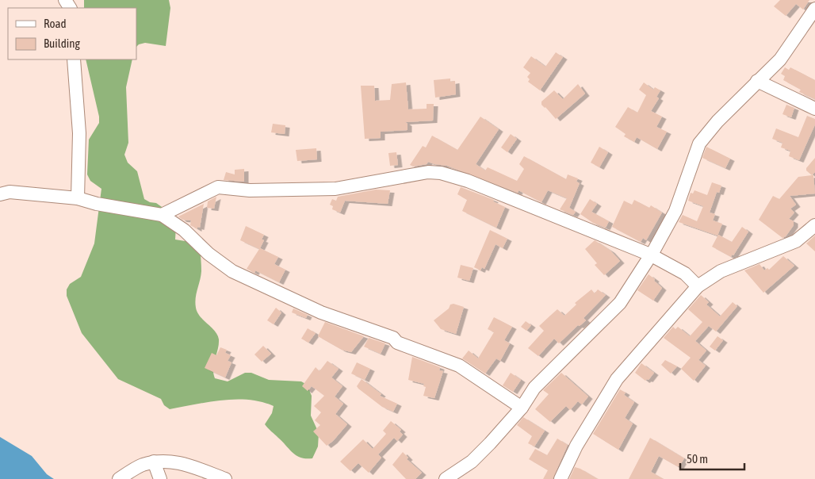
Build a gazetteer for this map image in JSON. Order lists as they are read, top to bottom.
{
  "legend": ["Road", "Building"],
  "scale_bar": "50 m"
}
